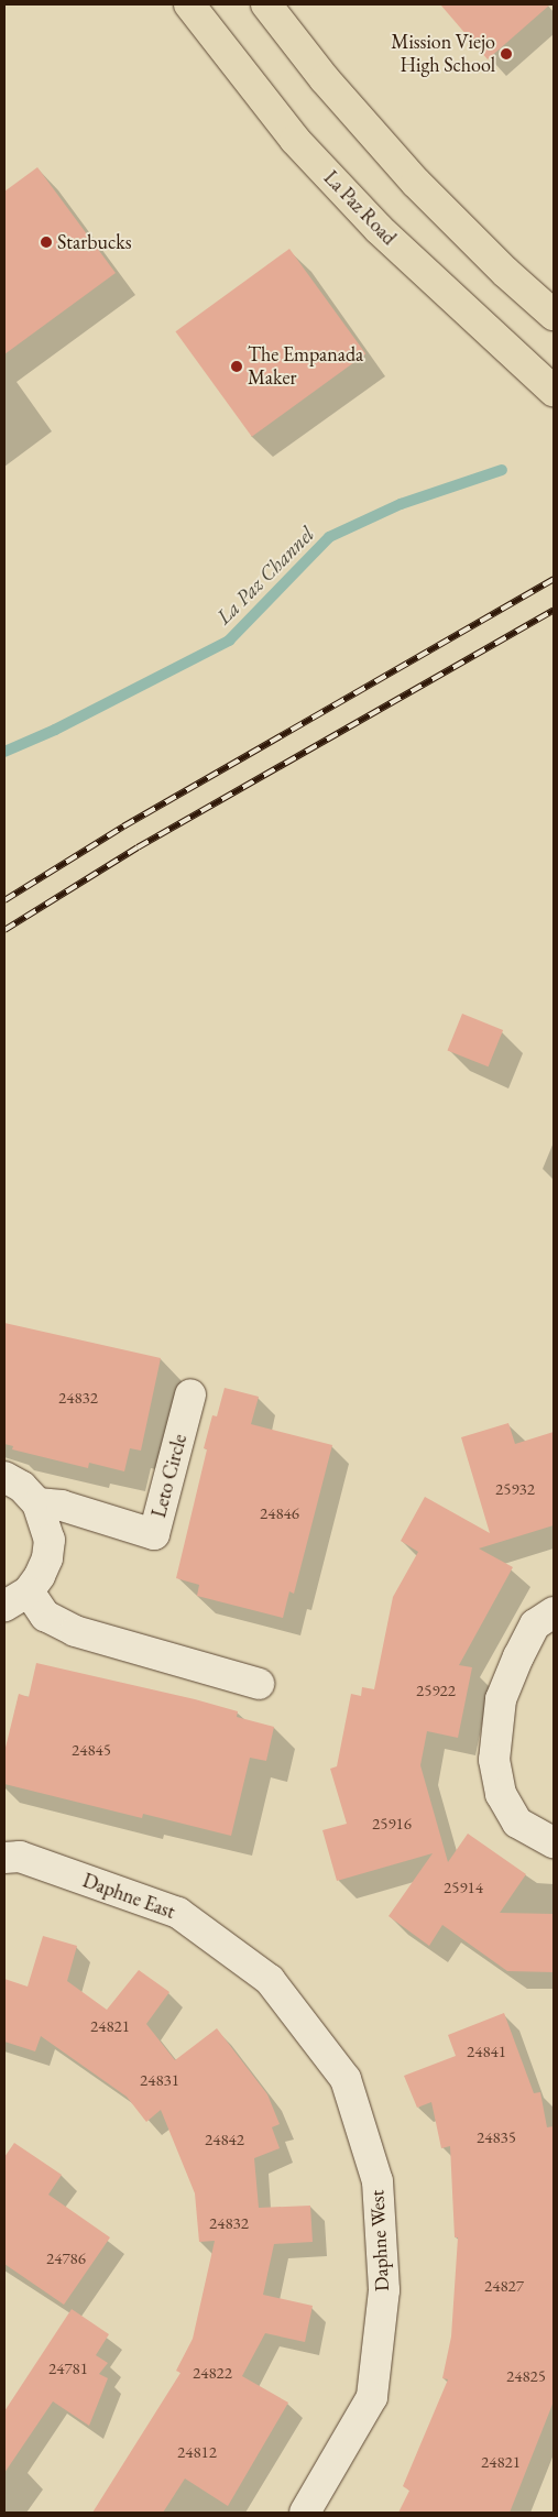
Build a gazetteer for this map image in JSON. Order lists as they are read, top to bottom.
{
  "streets": {
    "main road": ["La Paz Road"],
    "street": ["Leto Circle", "Daphne East", "Daphne West"]
  },
  "crossings": [
    ["Daphne East", "Daphne West"]
  ],
  "water": ["La Paz Channel"],
  "places": ["Mission Viejo High School", "Starbucks", "The Empanada Maker"],
  "house_numbers": [
    "24832",
    "25932",
    "24846",
    "25922",
    "24845",
    "25916",
    "25914",
    "24821",
    "24841",
    "24831",
    "24835",
    "24842",
    "24832",
    "24786",
    "24827",
    "24781",
    "24822",
    "24825",
    "24812",
    "24821"
  ]
}
